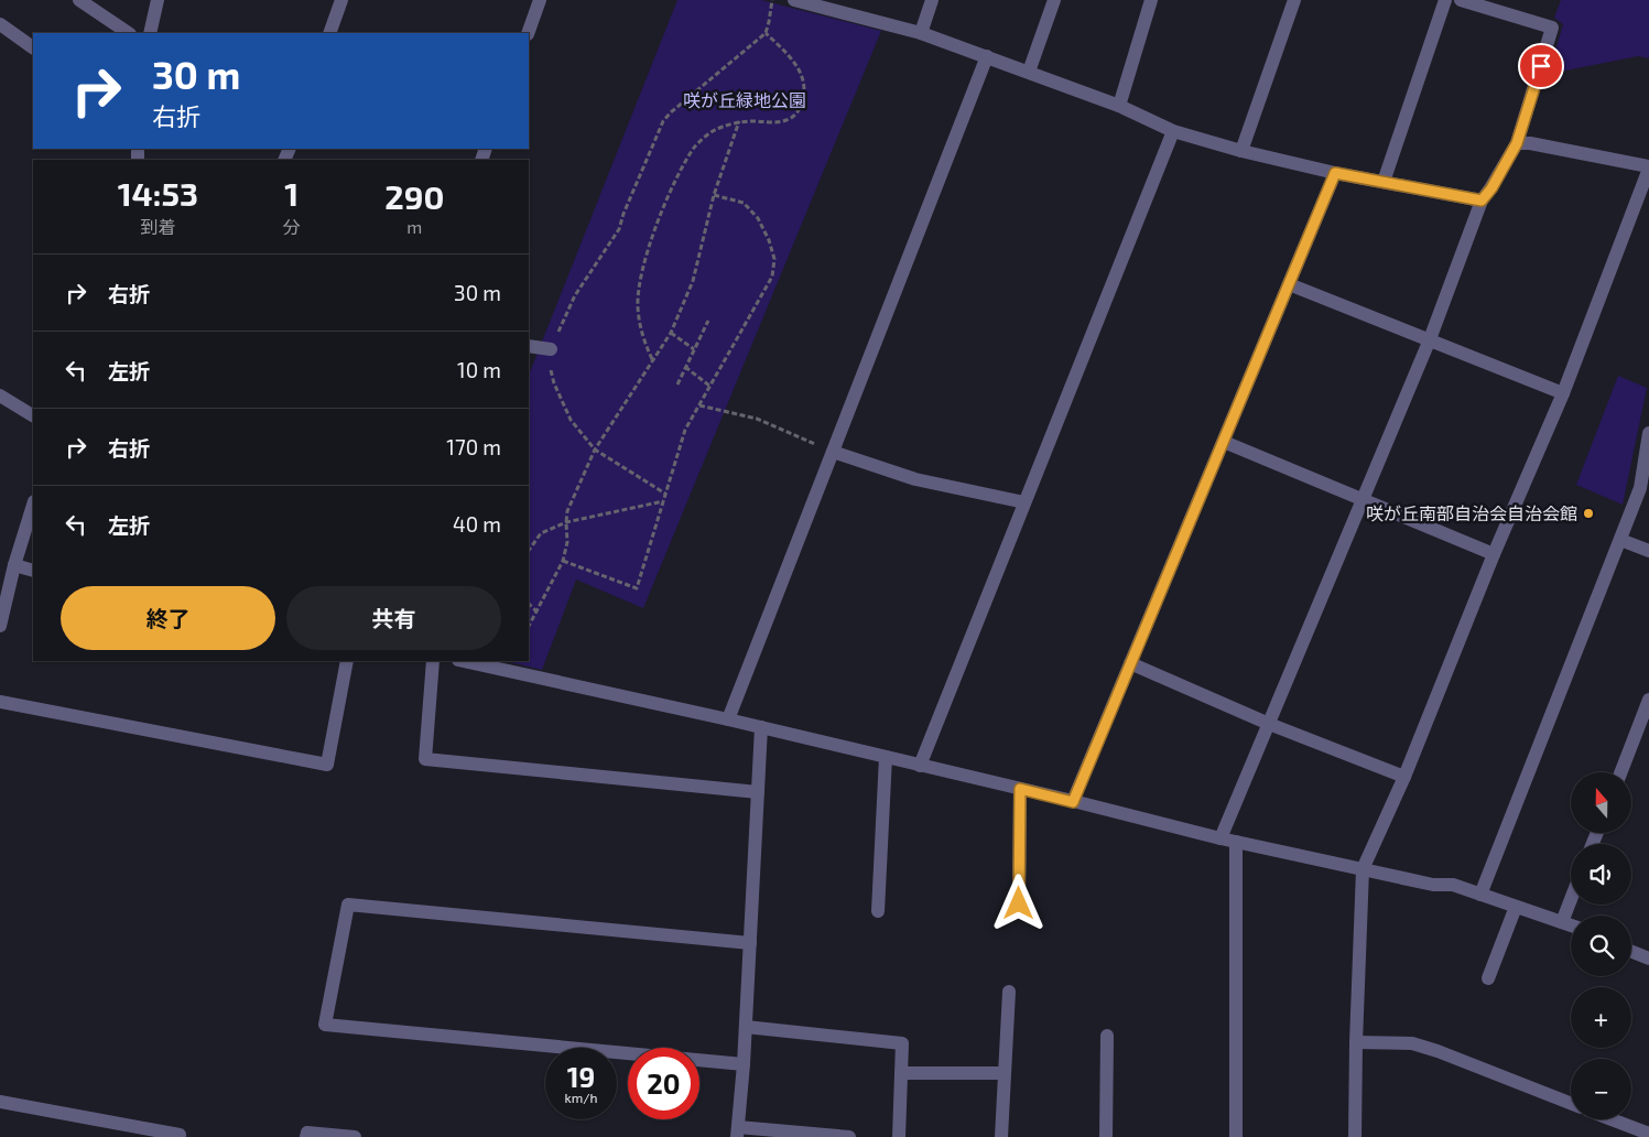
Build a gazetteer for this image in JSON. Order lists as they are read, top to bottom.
{
  "parks": ["咲が丘緑地公園"],
  "places": ["咲が丘南部自治会自治会館"],
  "north": "top",
  "page": {
    "turn": ["30 m", "右折"],
    "eta": [
      "14:53",
      "到着",
      "1",
      "分",
      "290",
      "m"
    ],
    "list": [
      {
        "name": "右折",
        "value": "30 m"
      },
      {
        "name": "左折",
        "value": "10 m"
      },
      {
        "name": "右折",
        "value": "170 m"
      },
      {
        "name": "左折",
        "value": "40 m"
      }
    ],
    "buttons": ["終了", "共有"],
    "map_buttons": ["+", "−"],
    "speed": "19 km/h",
    "limit": "20"
  }
}
